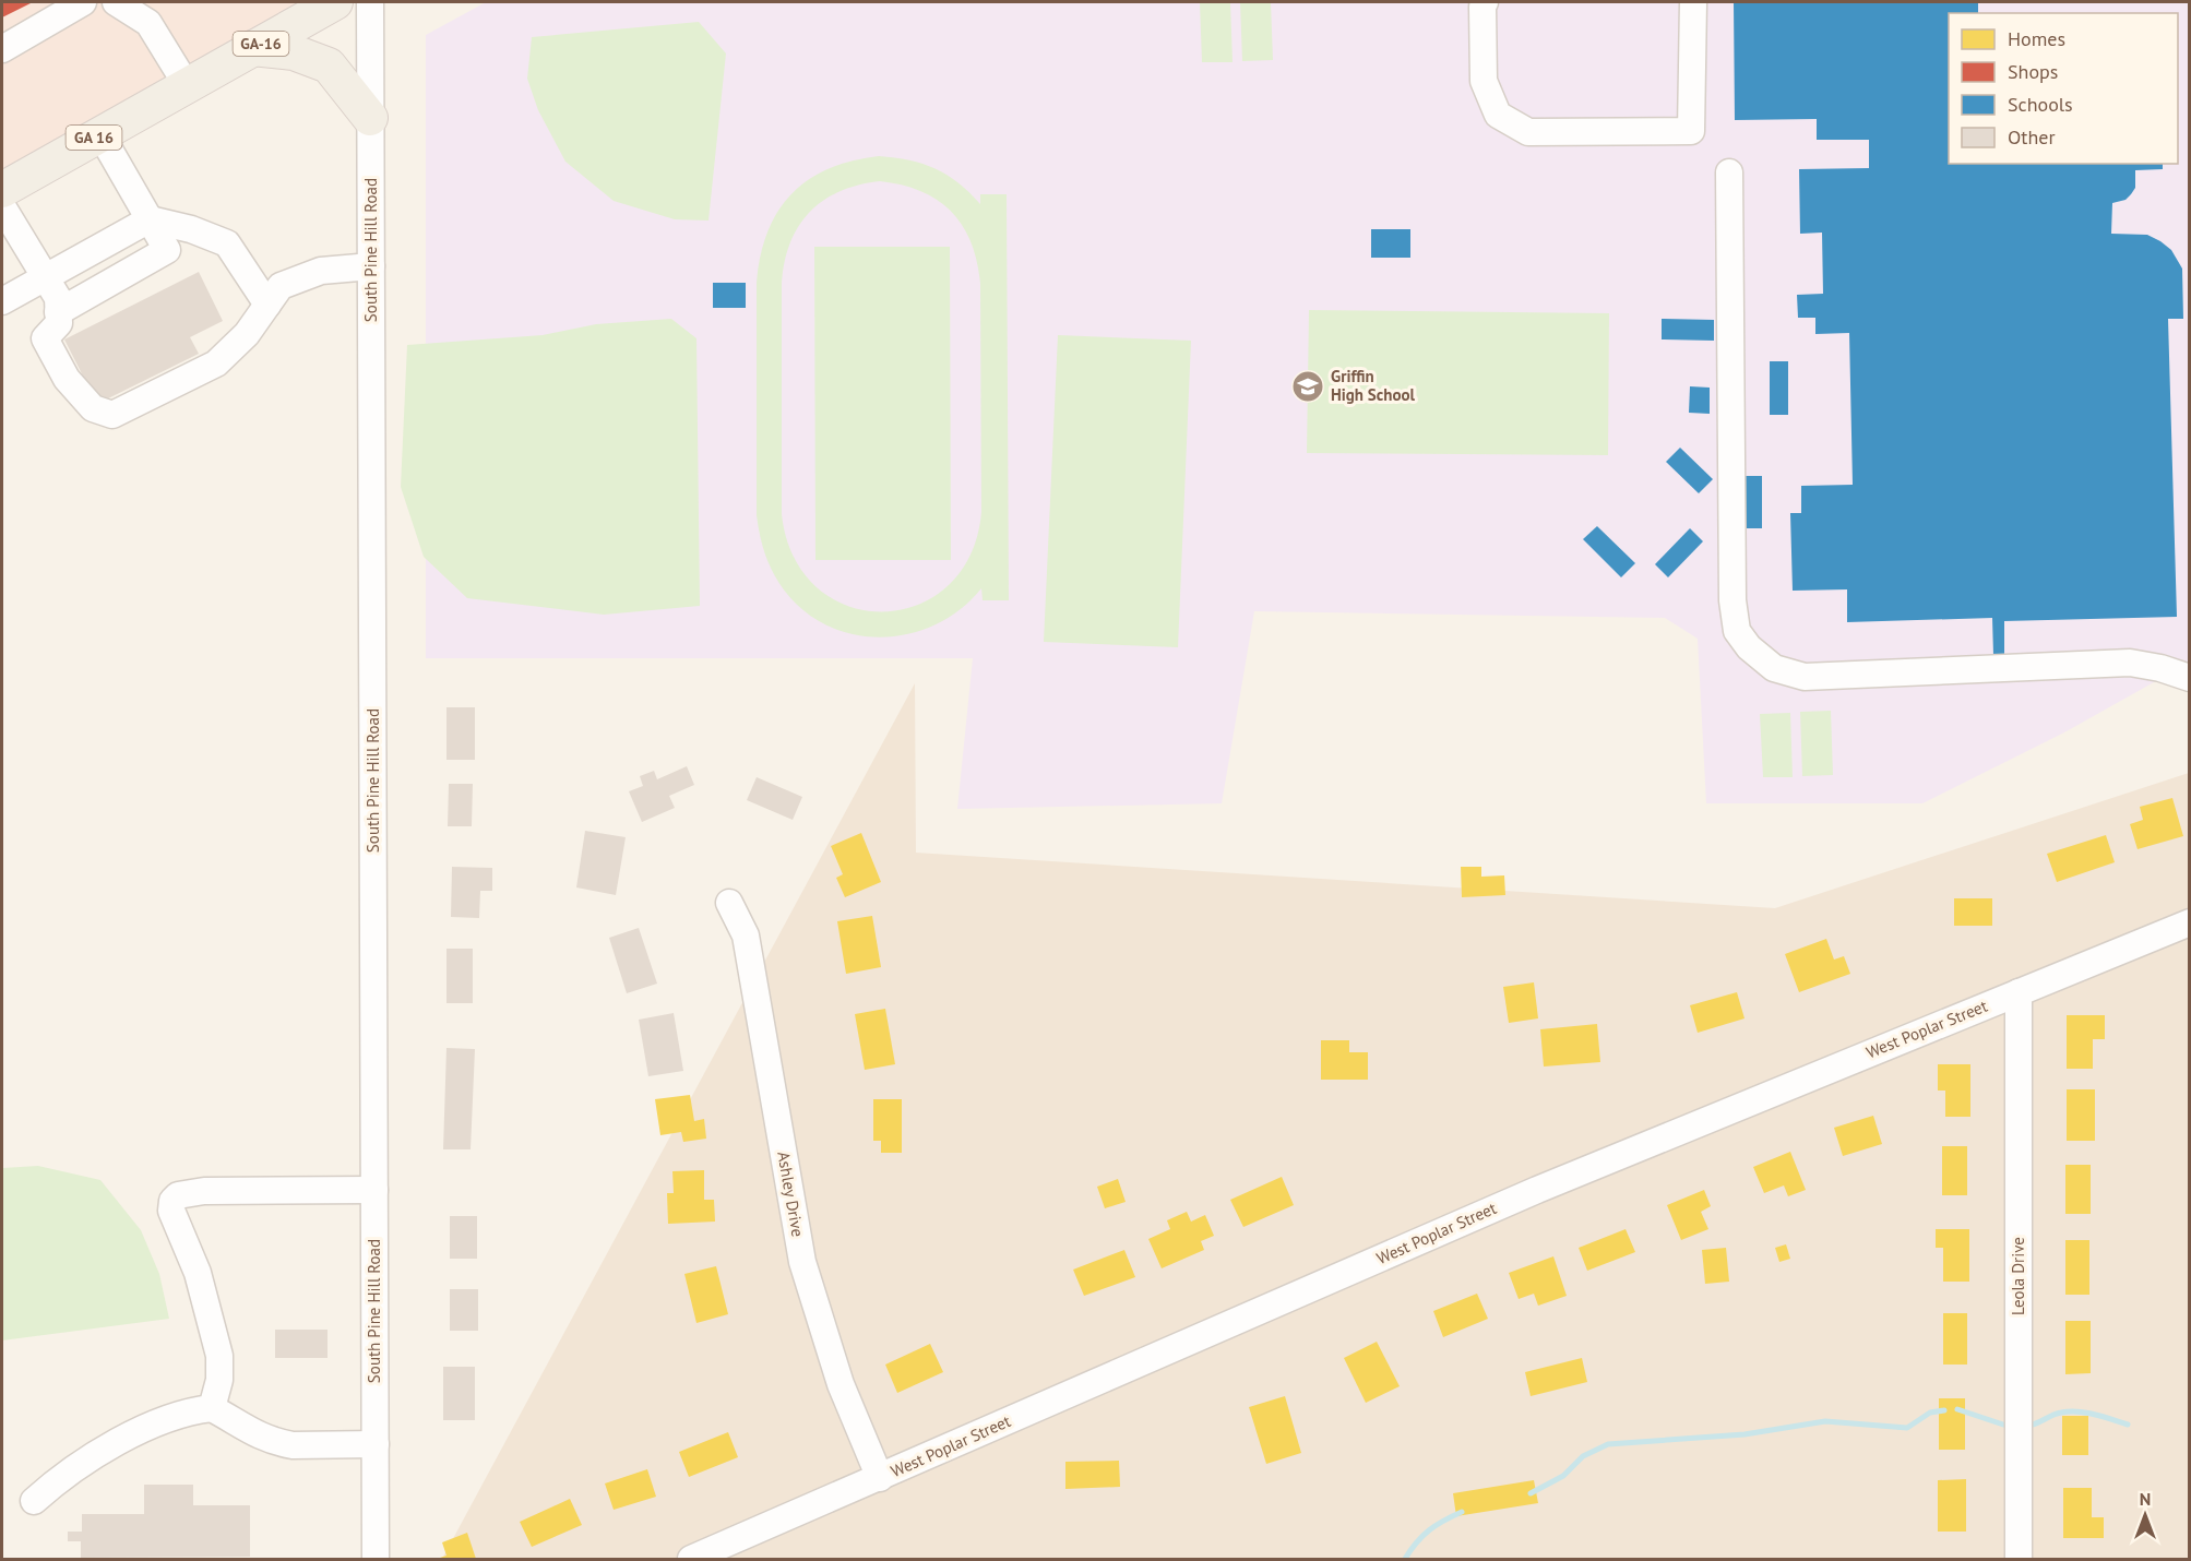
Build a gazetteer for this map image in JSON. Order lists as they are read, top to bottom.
{
  "streets": {
    "main road": ["GA-16", "GA 16"],
    "street": [
      "South Pine Hill Road",
      "West Poplar Street",
      "Ashley Drive",
      "Leola Drive"
    ]
  },
  "crossings": [
    ["GA-16", "GA 16"],
    ["West Poplar Street", "Ashley Drive"],
    ["West Poplar Street", "Leola Drive"]
  ],
  "places": {
    "school or university": ["Griffin High School"]
  },
  "legend": [
    "Homes",
    "Shops",
    "Schools",
    "Other"
  ],
  "north": "top"
}
